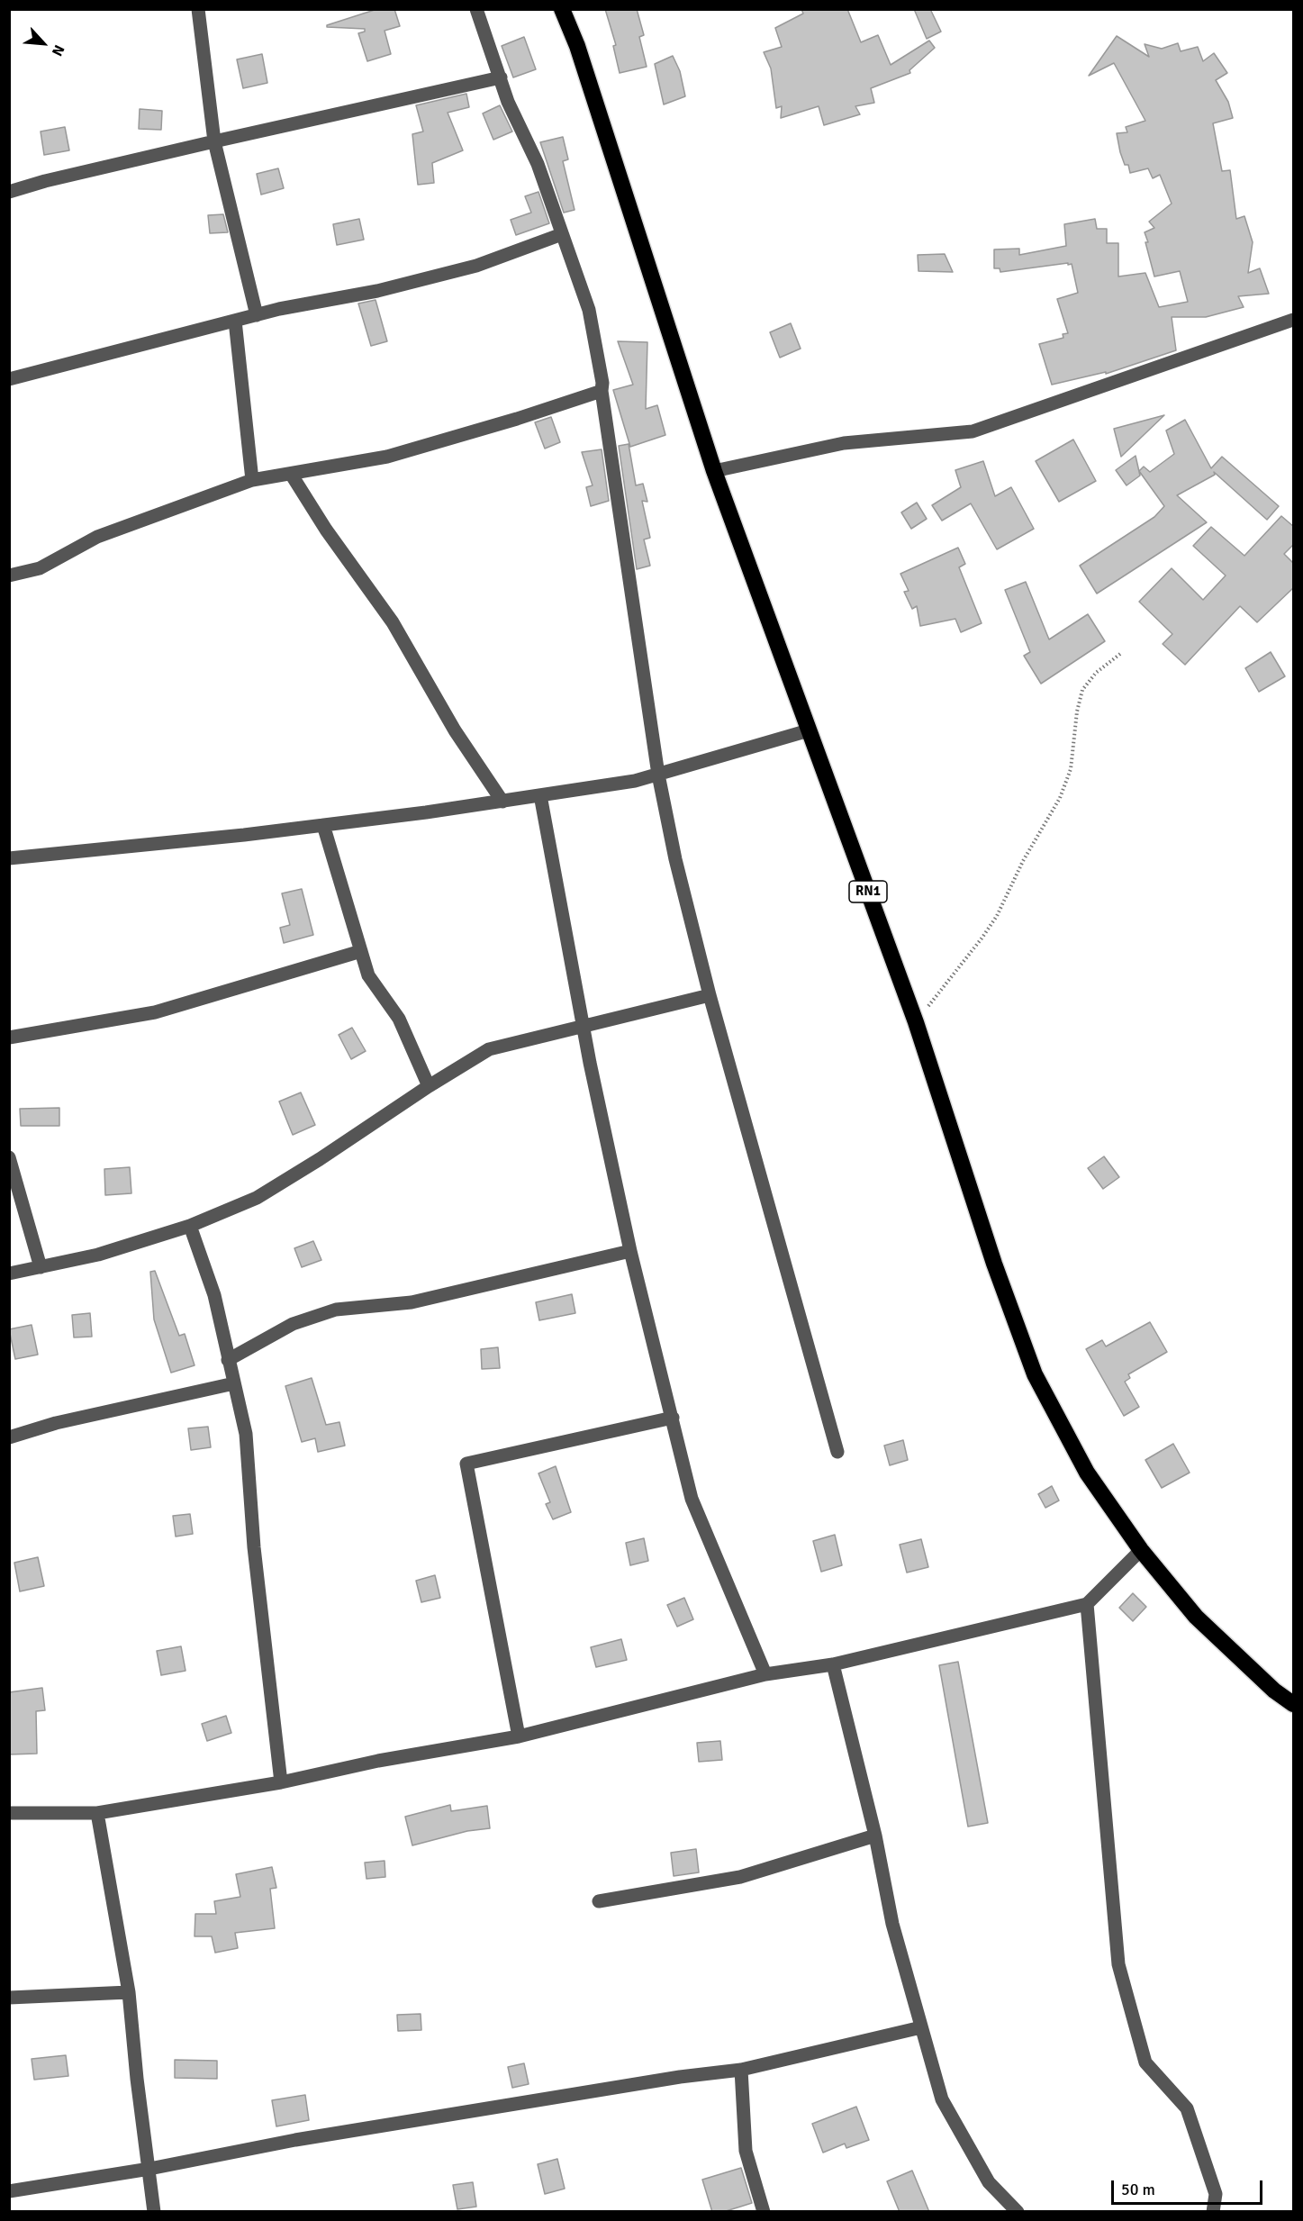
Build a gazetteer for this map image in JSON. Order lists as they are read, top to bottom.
{
  "streets": {
    "highway": ["RN1"]
  },
  "scale_bar": "50 m",
  "north": "bottom right"
}
